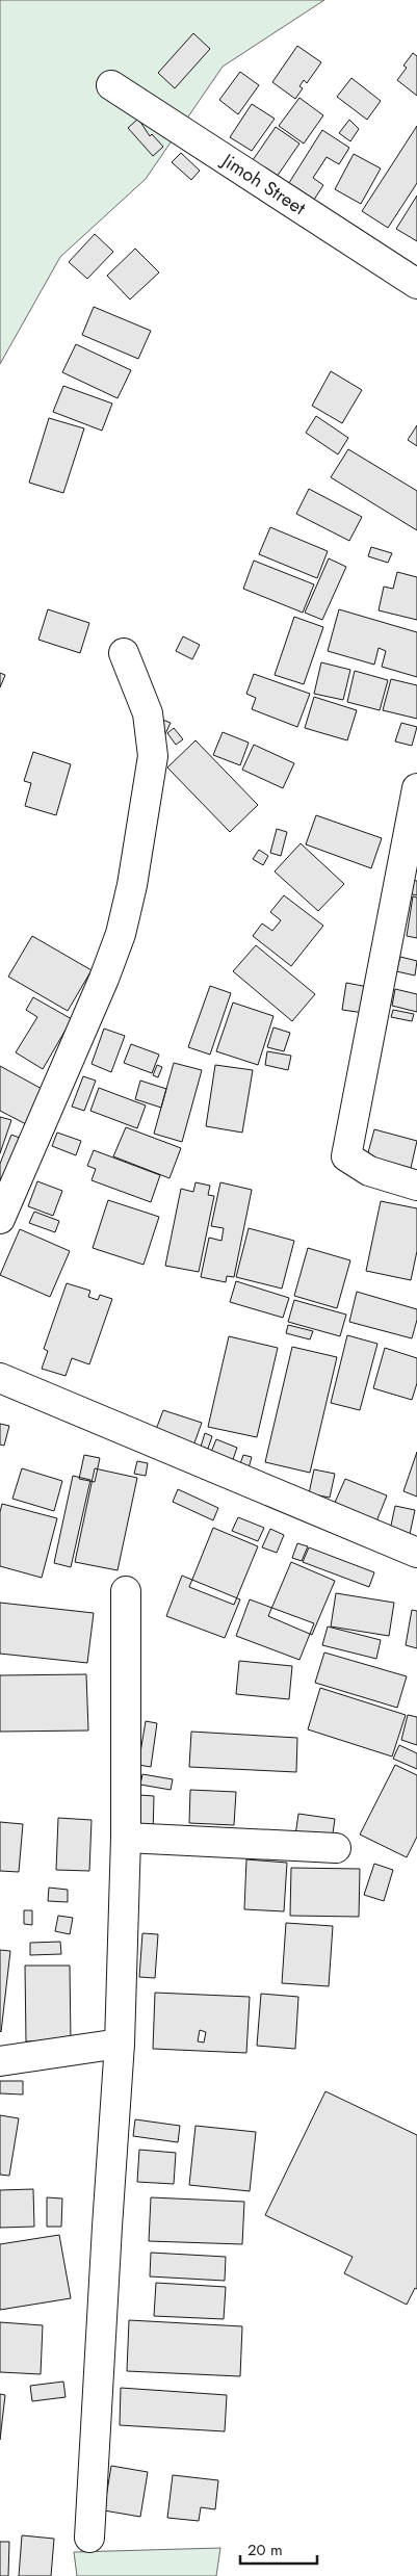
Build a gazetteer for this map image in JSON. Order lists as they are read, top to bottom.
{
  "streets": {
    "street": ["Jimoh Street"]
  },
  "scale_bar": "20 m"
}
